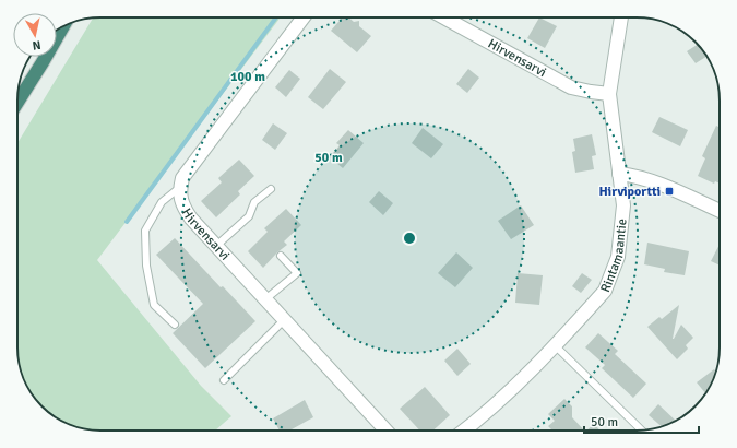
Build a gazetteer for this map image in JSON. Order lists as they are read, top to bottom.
{
  "streets": {
    "street": ["Hirvensarvi", "Rintamaantie"]
  },
  "crossings": [
    ["Hirvensarvi", "Rintamaantie"]
  ],
  "places": {
    "transit": ["Hirviportti"]
  },
  "scale_bar": "50 m",
  "north": "bottom",
  "rings": ["100 m", "50 m"]
}
